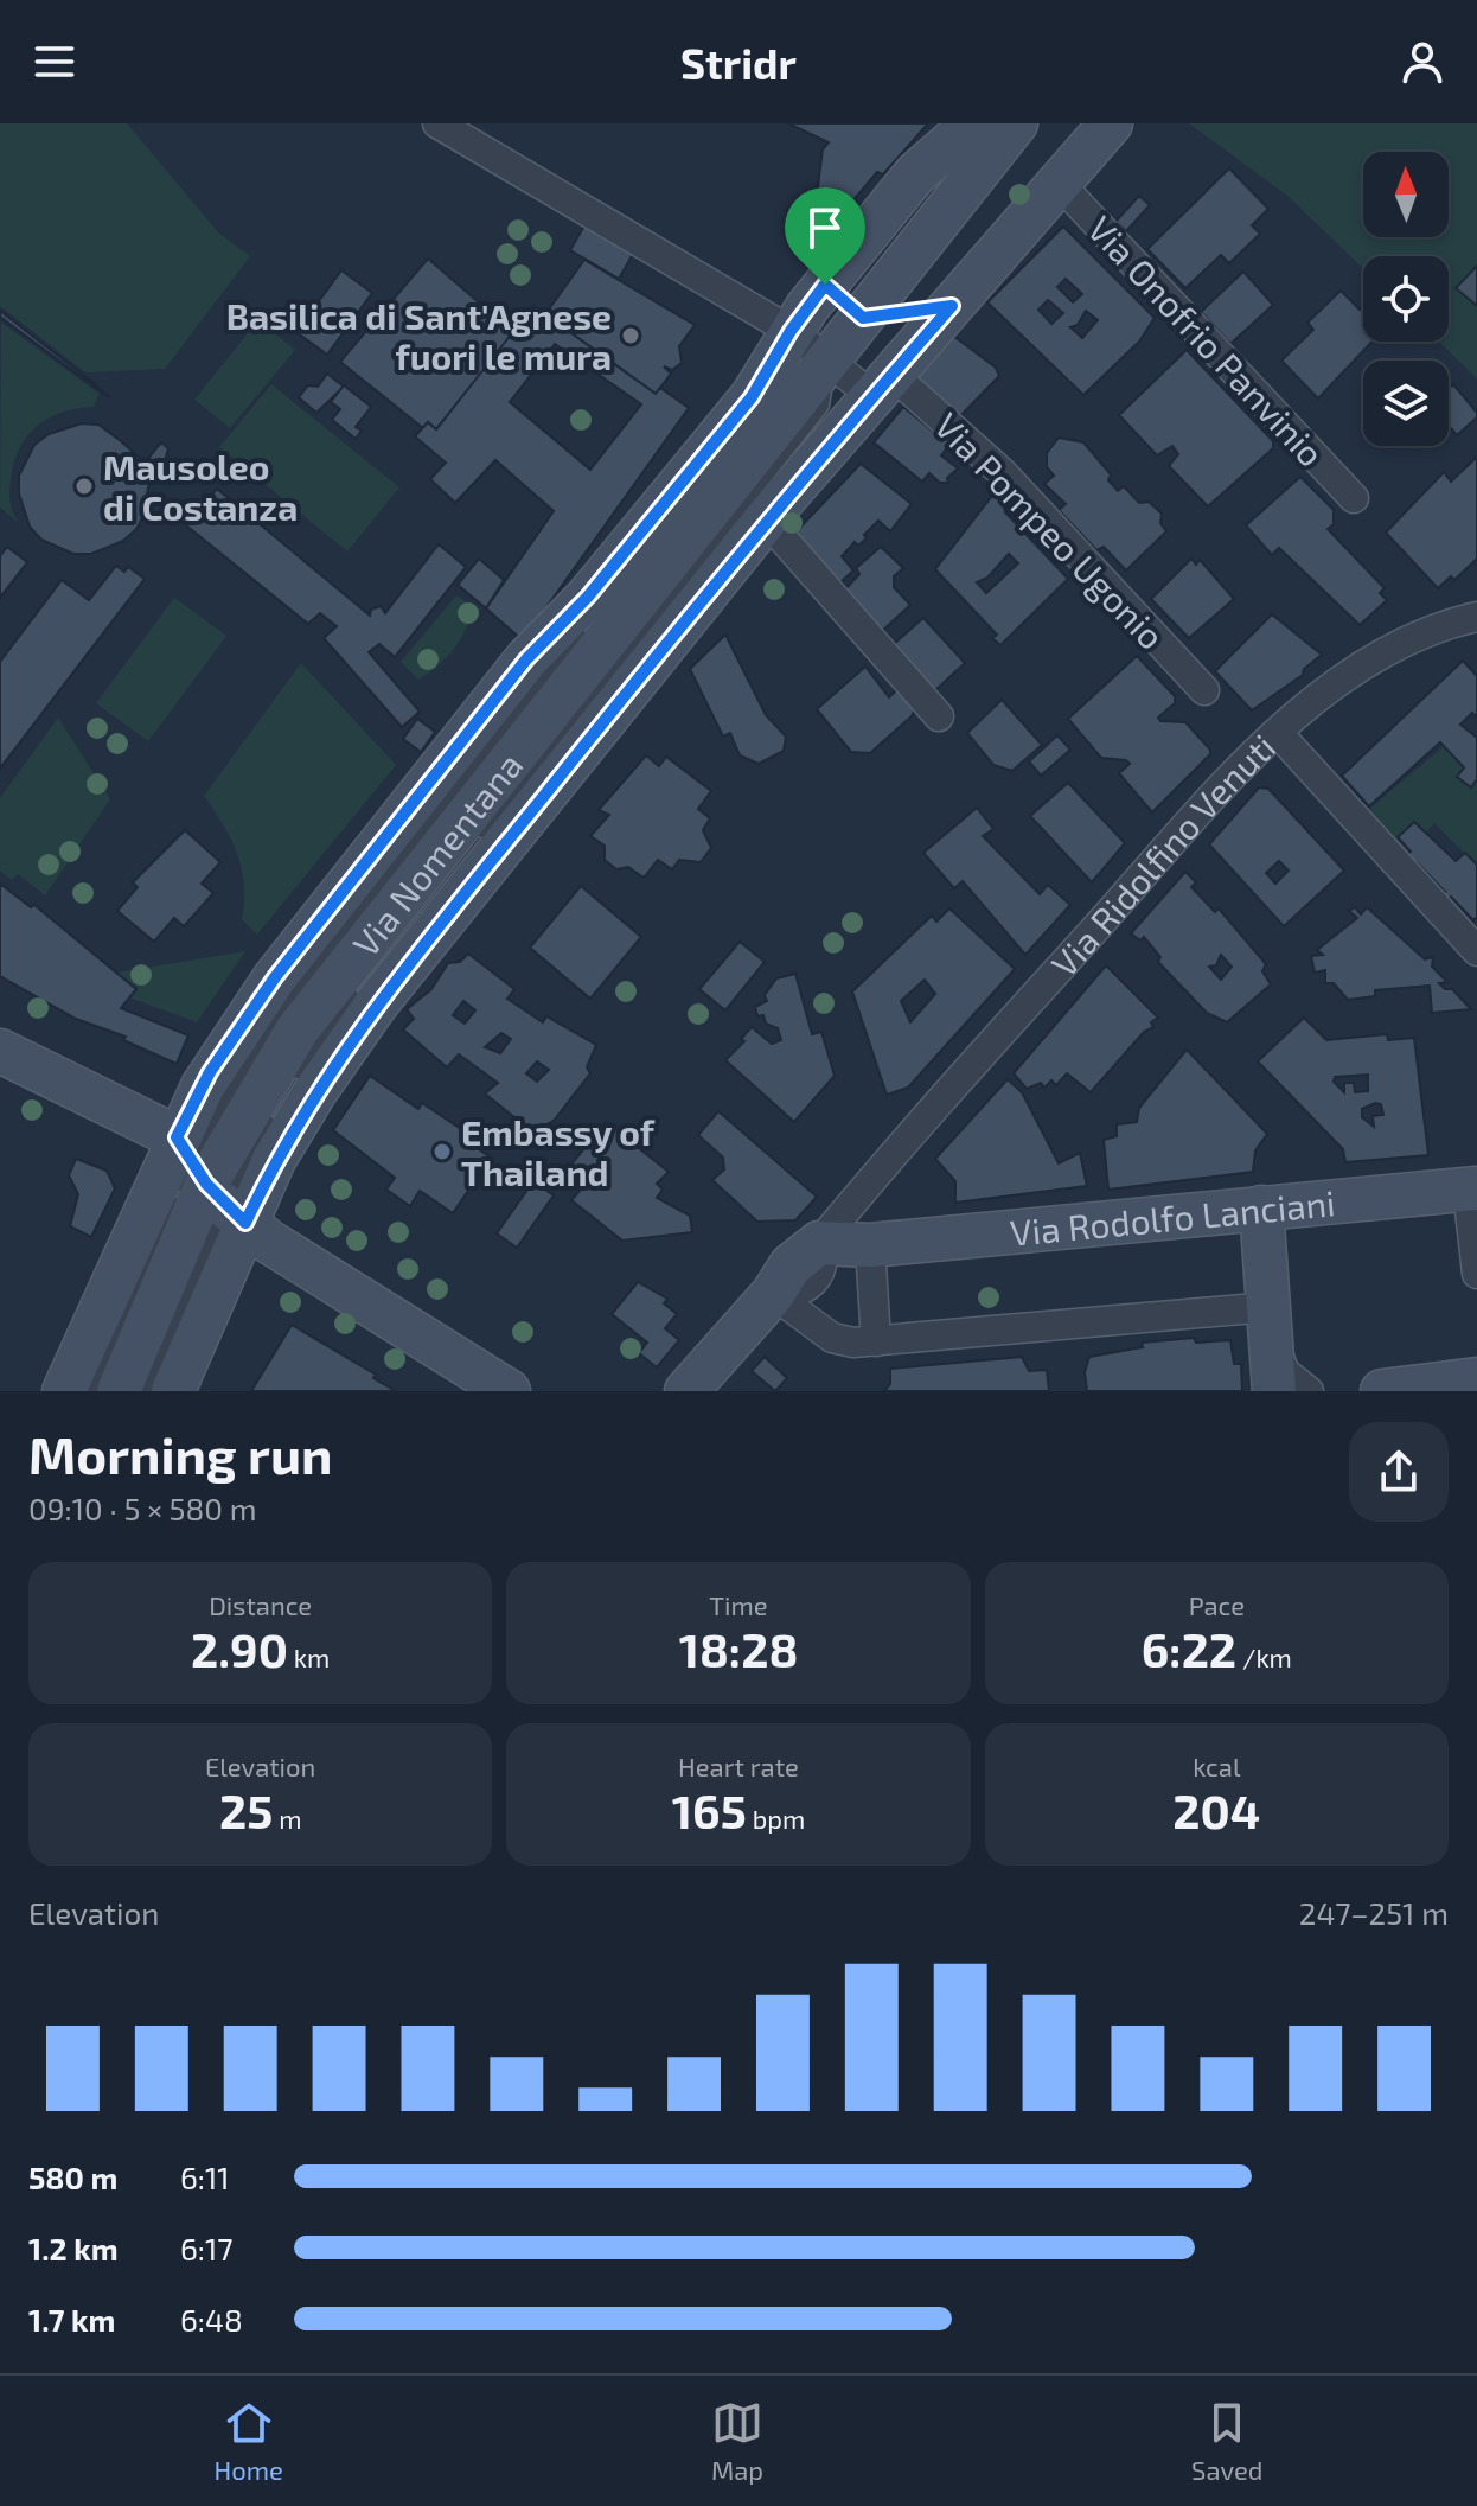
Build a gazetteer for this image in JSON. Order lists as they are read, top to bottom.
{
  "streets": {
    "street": [
      "Via Onofrio Panvinio",
      "Via Pompeo Ugonio",
      "Via Nomentana",
      "Via Ridolfino Venuti",
      "Via Rodolfo Lanciani"
    ]
  },
  "crossings": [
    ["Via Onofrio Panvinio", "Via Nomentana"],
    ["Via Pompeo Ugonio", "Via Nomentana"],
    ["Via Ridolfino Venuti", "Via Rodolfo Lanciani"]
  ],
  "places": ["Basilica di Sant'Agnese fuori le mura", "Mausoleo di Costanza", "Embassy of Thailand"],
  "north": "top",
  "page": {
    "header": "Stridr",
    "heading": ["Morning run", "09:10 · 5 × 580 m"],
    "stats": [
      ["Distance", "2.90 km"],
      ["Time", "18:28"],
      ["Pace", "6:22 /km"],
      ["Elevation", "25 m"],
      ["Heart rate", "165 bpm"],
      ["kcal", "204"]
    ],
    "chart": ["Elevation", "247–251 m"],
    "list": [
      {
        "name": "580 m",
        "note": "6:11"
      },
      {
        "name": "1.2 km",
        "note": "6:17"
      },
      {
        "name": "1.7 km",
        "note": "6:48"
      }
    ],
    "tabs": ["Home", "Map", "Saved"]
  }
}
